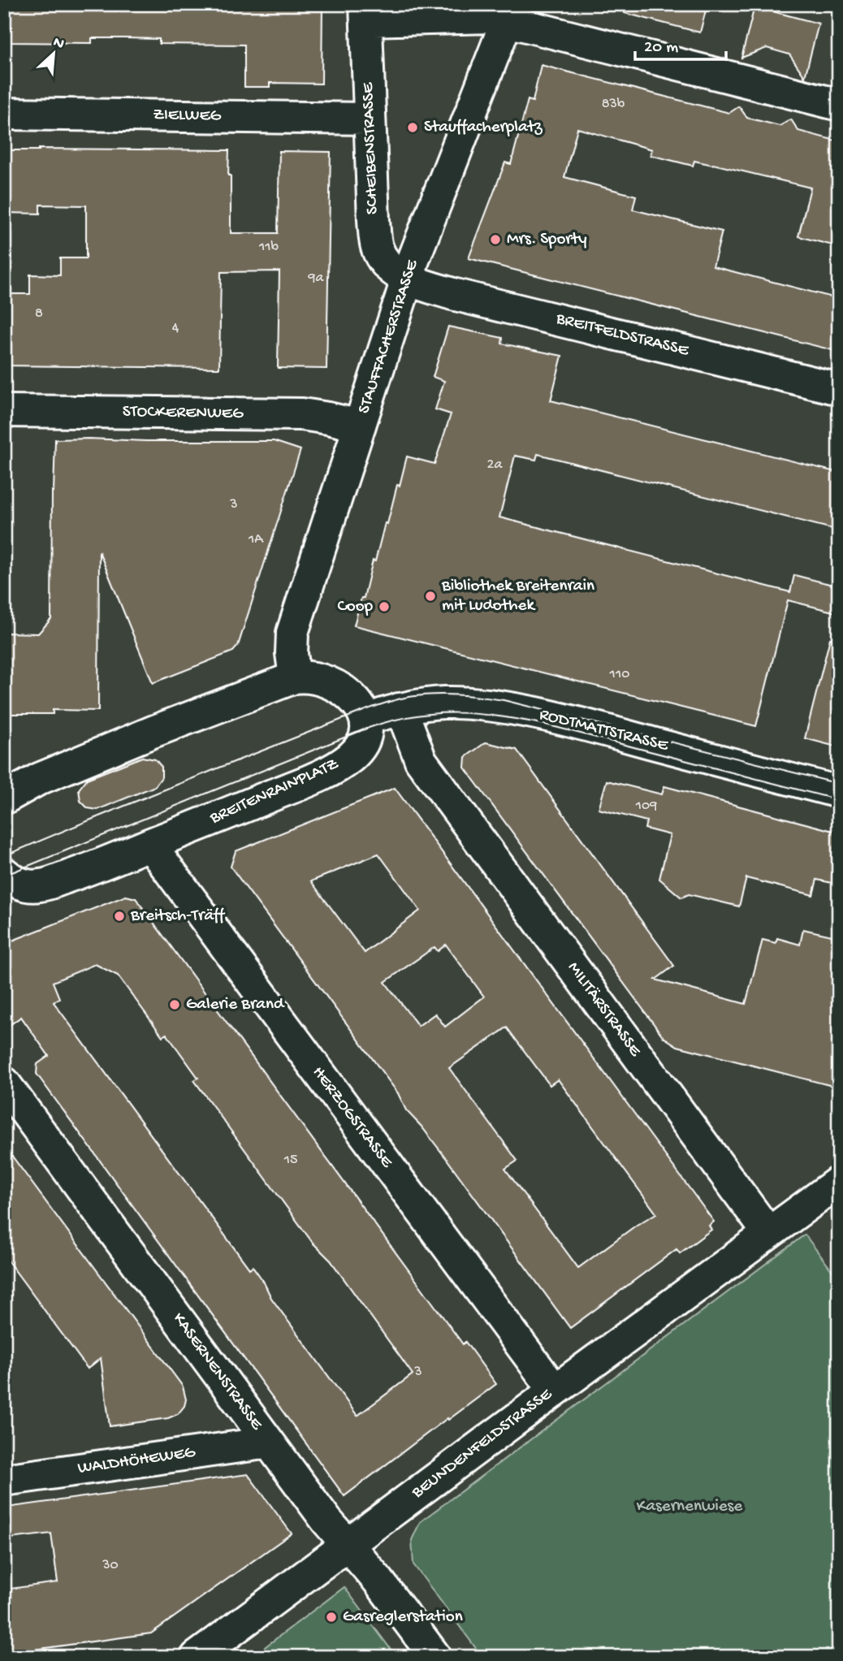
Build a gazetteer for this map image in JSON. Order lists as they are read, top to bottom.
{
  "streets": {
    "street": [
      "ZIELWEG",
      "SCHEIBENSTRASSE",
      "BREITFELDSTRASSE",
      "STAUFFACHERSTRASSE",
      "STOCKERENWEG",
      "RODTMATTSTRASSE",
      "BREITENRAINPLATZ",
      "MILITÄRSTRASSE",
      "HERZOGSTRASSE",
      "KASERNENSTRASSE",
      "BEUNDENFELDSTRASSE",
      "WALDHÖHEWEG"
    ]
  },
  "crossings": [
    ["ZIELWEG", "SCHEIBENSTRASSE"],
    ["SCHEIBENSTRASSE", "BREITFELDSTRASSE"],
    ["SCHEIBENSTRASSE", "STAUFFACHERSTRASSE"],
    ["BREITFELDSTRASSE", "STAUFFACHERSTRASSE"],
    ["STAUFFACHERSTRASSE", "STOCKERENWEG"],
    ["RODTMATTSTRASSE", "BREITENRAINPLATZ"],
    ["RODTMATTSTRASSE", "MILITÄRSTRASSE"],
    ["BREITENRAINPLATZ", "HERZOGSTRASSE"],
    ["MILITÄRSTRASSE", "BEUNDENFELDSTRASSE"],
    ["HERZOGSTRASSE", "BEUNDENFELDSTRASSE"],
    ["KASERNENSTRASSE", "BEUNDENFELDSTRASSE"],
    ["KASERNENSTRASSE", "WALDHÖHEWEG"]
  ],
  "parks": ["Kasernenwiese"],
  "places": [
    "Stauffacherplatz",
    "Mrs. Sporty",
    "Bibliothek Breitenrain mit Ludothek",
    "Coop",
    "Breitsch-Träff",
    "Galerie Brand",
    "Gasreglerstation"
  ],
  "house_numbers": [
    "83b",
    "11b",
    "9a",
    "8",
    "4",
    "2a",
    "3",
    "1A",
    "110",
    "109",
    "15",
    "3",
    "30"
  ],
  "scale_bar": "20 m",
  "north": "top right"
}
